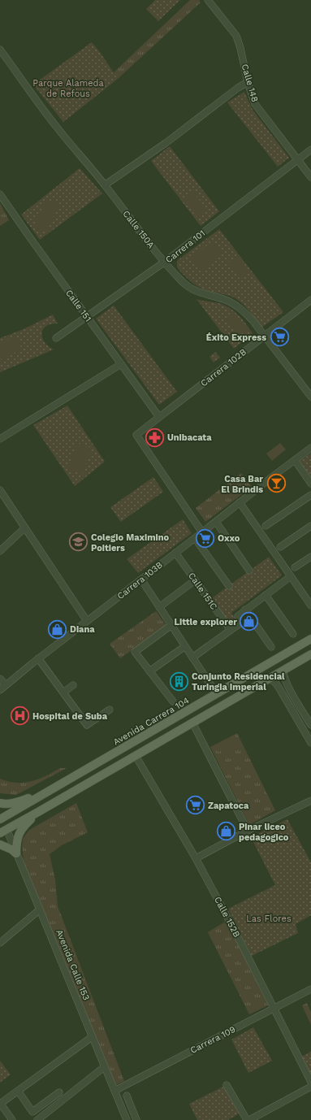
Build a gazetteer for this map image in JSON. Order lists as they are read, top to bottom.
{
  "streets": {
    "main road": ["Avenida Carrera 104", "Avenida Calle 153"],
    "street": [
      "Calle 148",
      "Calle 150A",
      "Carrera 101",
      "Calle 151",
      "Carrera 102B",
      "Carrera 103B",
      "Calle 151C",
      "Calle 152B",
      "Carrera 109"
    ]
  },
  "crossings": [
    ["Calle 148", "Carrera 101"],
    ["Calle 150A", "Carrera 101"],
    ["Calle 150A", "Carrera 102B"],
    ["Carrera 101", "Calle 151"],
    ["Calle 151", "Carrera 102B"],
    ["Carrera 102B", "Carrera 103B"],
    ["Carrera 103B", "Calle 151C"],
    ["Avenida Carrera 104", "Avenida Calle 153"],
    ["Calle 152B", "Carrera 109"],
    ["Avenida Calle 153", "Carrera 109"]
  ],
  "parks": ["Parque Alameda de Refous", "Las Flores"],
  "places": {
    "supermarket": ["Éxito Express", "Oxxo", "Zapatoca"],
    "pharmacy": ["Unibacata"],
    "bar": ["Casa Bar El Brindis"],
    "school or university": ["Colegio Maximino Poitiers"],
    "shop": ["Little explorer", "Diana", "Pinar liceo pedagogico"],
    "building": ["Conjunto Residencial Turingia Imperial"],
    "hospital": ["Hospital de Suba"]
  }
}
